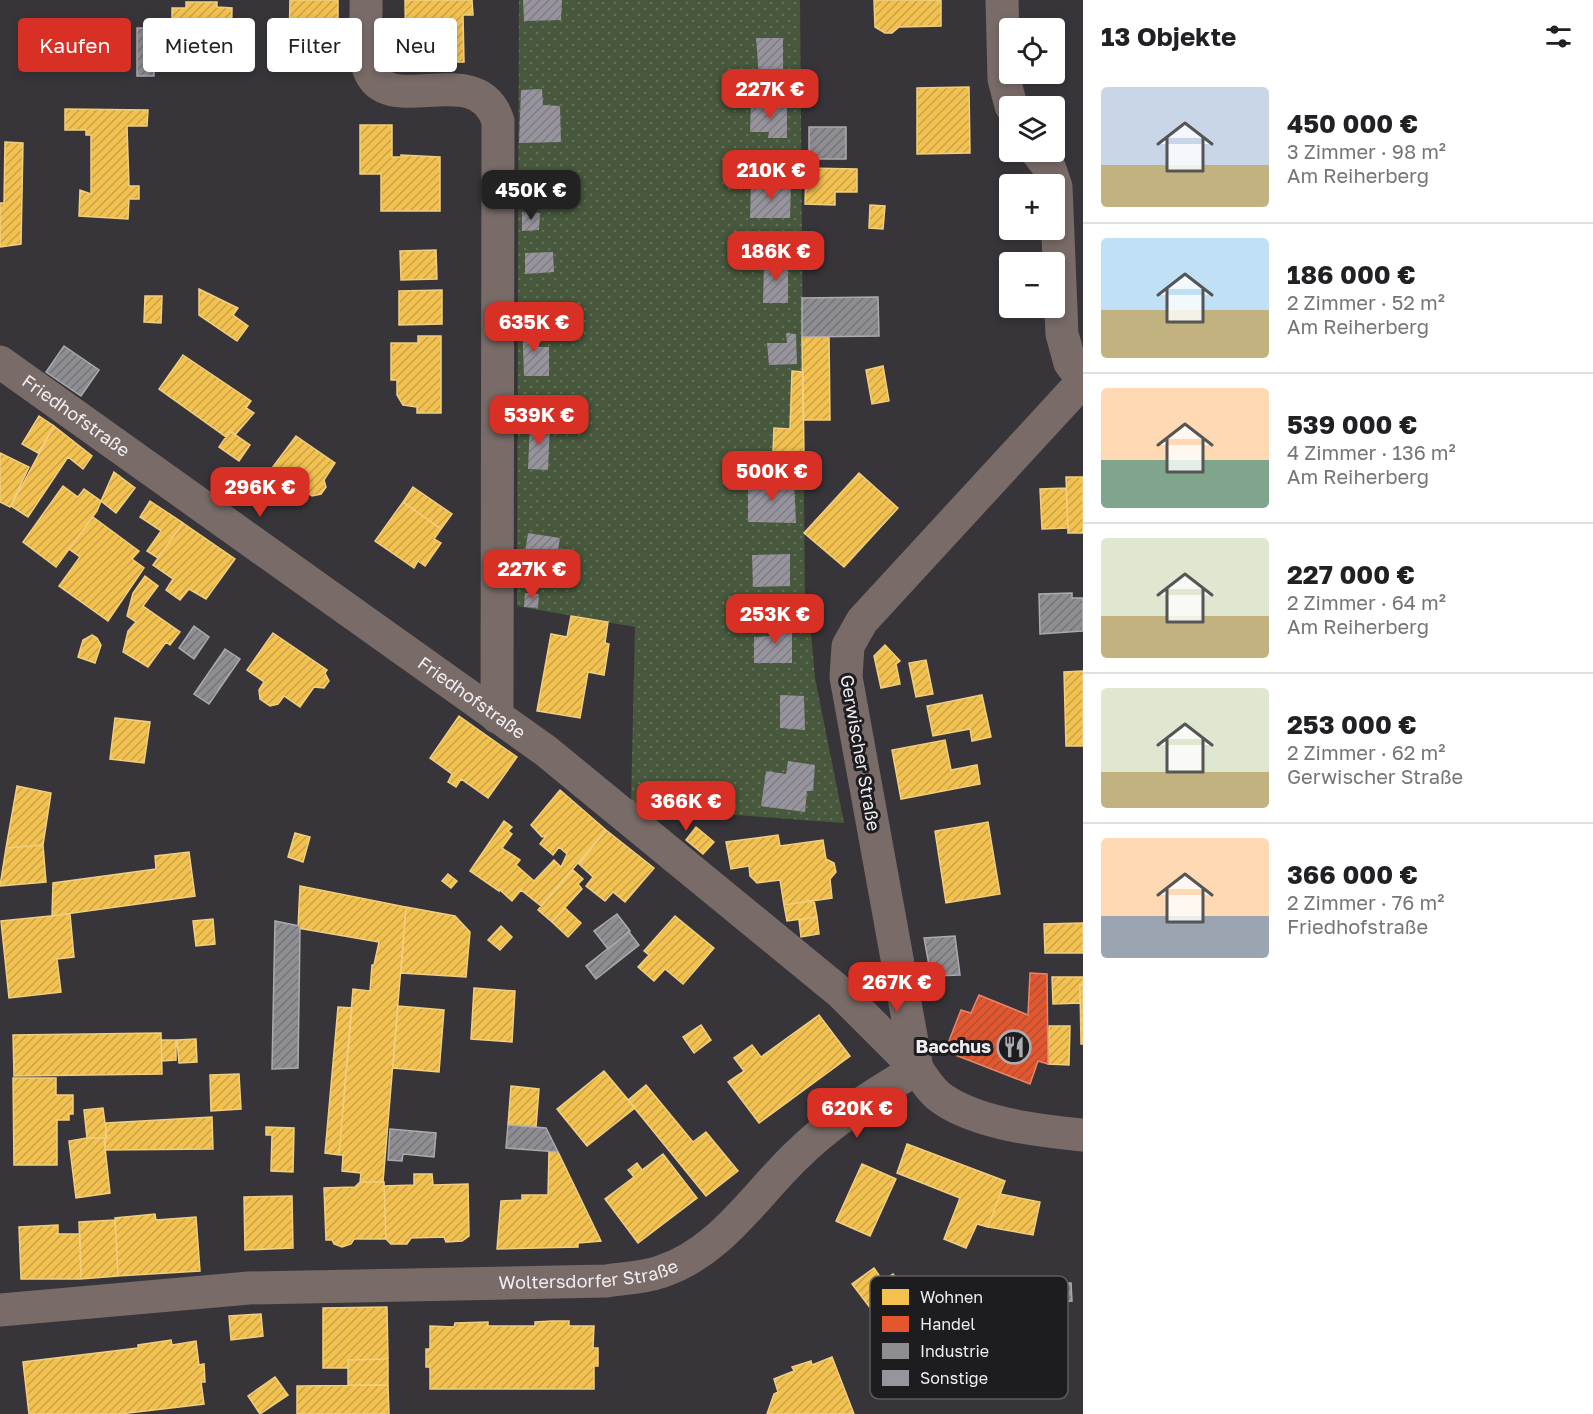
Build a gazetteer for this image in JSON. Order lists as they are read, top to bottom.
{
  "streets": {
    "street": ["Friedhofstraße", "Gerwischer Straße", "Woltersdorfer Straße"]
  },
  "crossings": [
    ["Friedhofstraße", "Gerwischer Straße"],
    ["Friedhofstraße", "Woltersdorfer Straße"],
    ["Gerwischer Straße", "Woltersdorfer Straße"]
  ],
  "places": {
    "restaurant": ["Bacchus"]
  },
  "legend": [
    "Wohnen",
    "Handel",
    "Industrie",
    "Sonstige"
  ],
  "page": {
    "heading": "13 Objekte",
    "map_buttons": ["+", "−"],
    "chip": [
      "Kaufen",
      "Mieten",
      "Filter",
      "Neu"
    ],
    "price": [
      "227K €",
      "210K €",
      "450K €",
      "186K €",
      "635K €",
      "539K €",
      "500K €",
      "296K €",
      "227K €",
      "253K €",
      "366K €",
      "267K €",
      "620K €"
    ],
    "list": [
      {
        "name": "450 000 €",
        "note": "3 Zimmer · 98 m² · Am Reiherberg"
      },
      {
        "name": "186 000 €",
        "note": "2 Zimmer · 52 m² · Am Reiherberg"
      },
      {
        "name": "539 000 €",
        "note": "4 Zimmer · 136 m² · Am Reiherberg"
      },
      {
        "name": "227 000 €",
        "note": "2 Zimmer · 64 m² · Am Reiherberg"
      },
      {
        "name": "253 000 €",
        "note": "2 Zimmer · 62 m² · Gerwischer Straße"
      },
      {
        "name": "366 000 €",
        "note": "2 Zimmer · 76 m² · Friedhofstraße"
      }
    ]
  }
}
